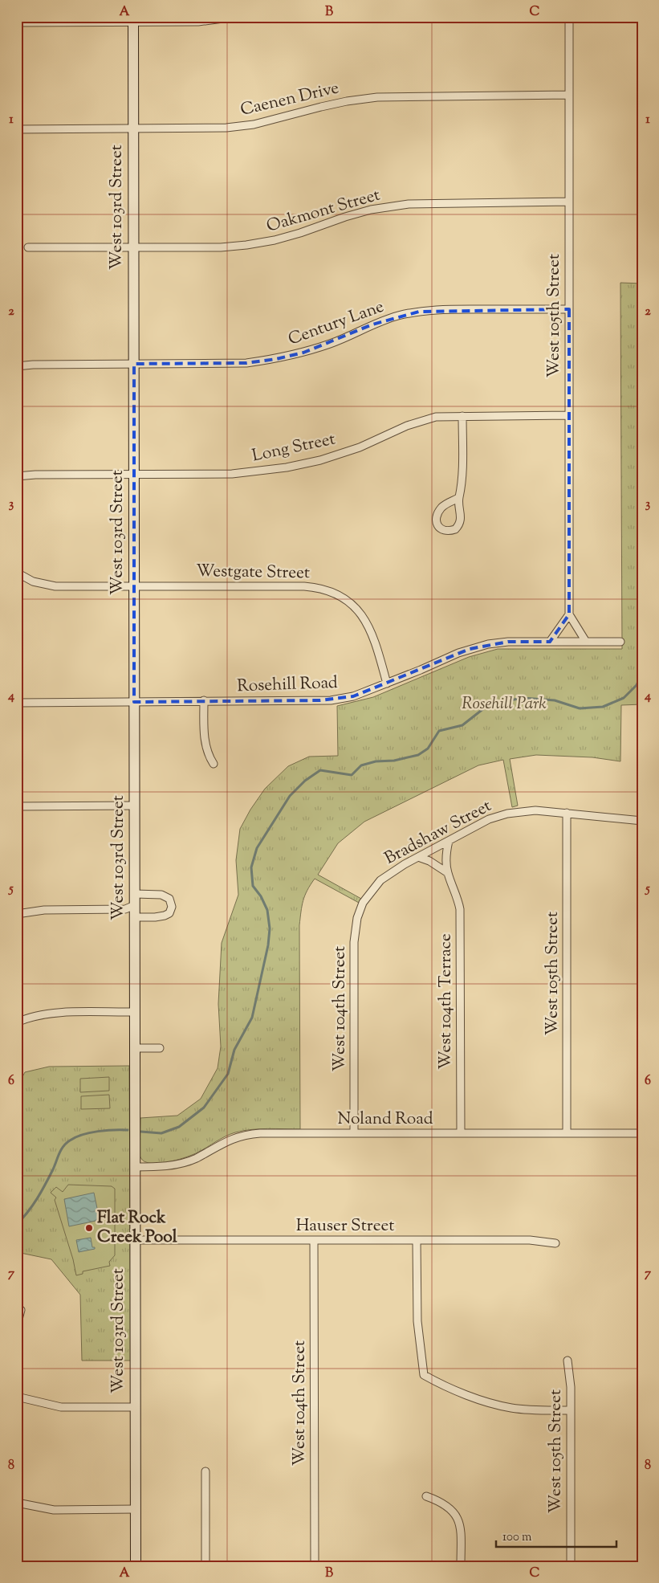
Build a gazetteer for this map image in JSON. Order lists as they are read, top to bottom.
{
  "streets": {
    "main road": ["West 103rd Street"],
    "street": [
      "Caenen Drive",
      "Oakmont Street",
      "West 105th Street",
      "Century Lane",
      "Long Street",
      "Westgate Street",
      "Rosehill Road",
      "Bradshaw Street",
      "West 104th Terrace",
      "West 104th Street",
      "Noland Road",
      "Hauser Street"
    ]
  },
  "crossings": [
    ["Caenen Drive", "West 103rd Street"],
    ["Caenen Drive", "West 105th Street"],
    ["West 103rd Street", "Oakmont Street"],
    ["West 103rd Street", "Century Lane"],
    ["West 103rd Street", "Long Street"],
    ["West 103rd Street", "Westgate Street"],
    ["West 103rd Street", "Rosehill Road"],
    ["West 103rd Street", "Noland Road"],
    ["West 103rd Street", "Hauser Street"],
    ["Oakmont Street", "West 105th Street"],
    ["West 105th Street", "Century Lane"],
    ["West 105th Street", "Long Street"],
    ["West 105th Street", "Bradshaw Street"],
    ["West 105th Street", "Noland Road"],
    ["Westgate Street", "Rosehill Road"],
    ["Bradshaw Street", "West 104th Terrace"],
    ["Bradshaw Street", "West 104th Street"],
    ["West 104th Terrace", "Noland Road"],
    ["West 104th Street", "Noland Road"],
    ["West 104th Street", "Hauser Street"]
  ],
  "parks": ["Rosehill Park"],
  "places": ["Flat Rock Creek Pool"],
  "scale_bar": "100 m",
  "grid": {
    "columns": ["A", "B", "C"],
    "rows": [
      "1",
      "2",
      "3",
      "4",
      "5",
      "6",
      "7",
      "8"
    ]
  }
}
